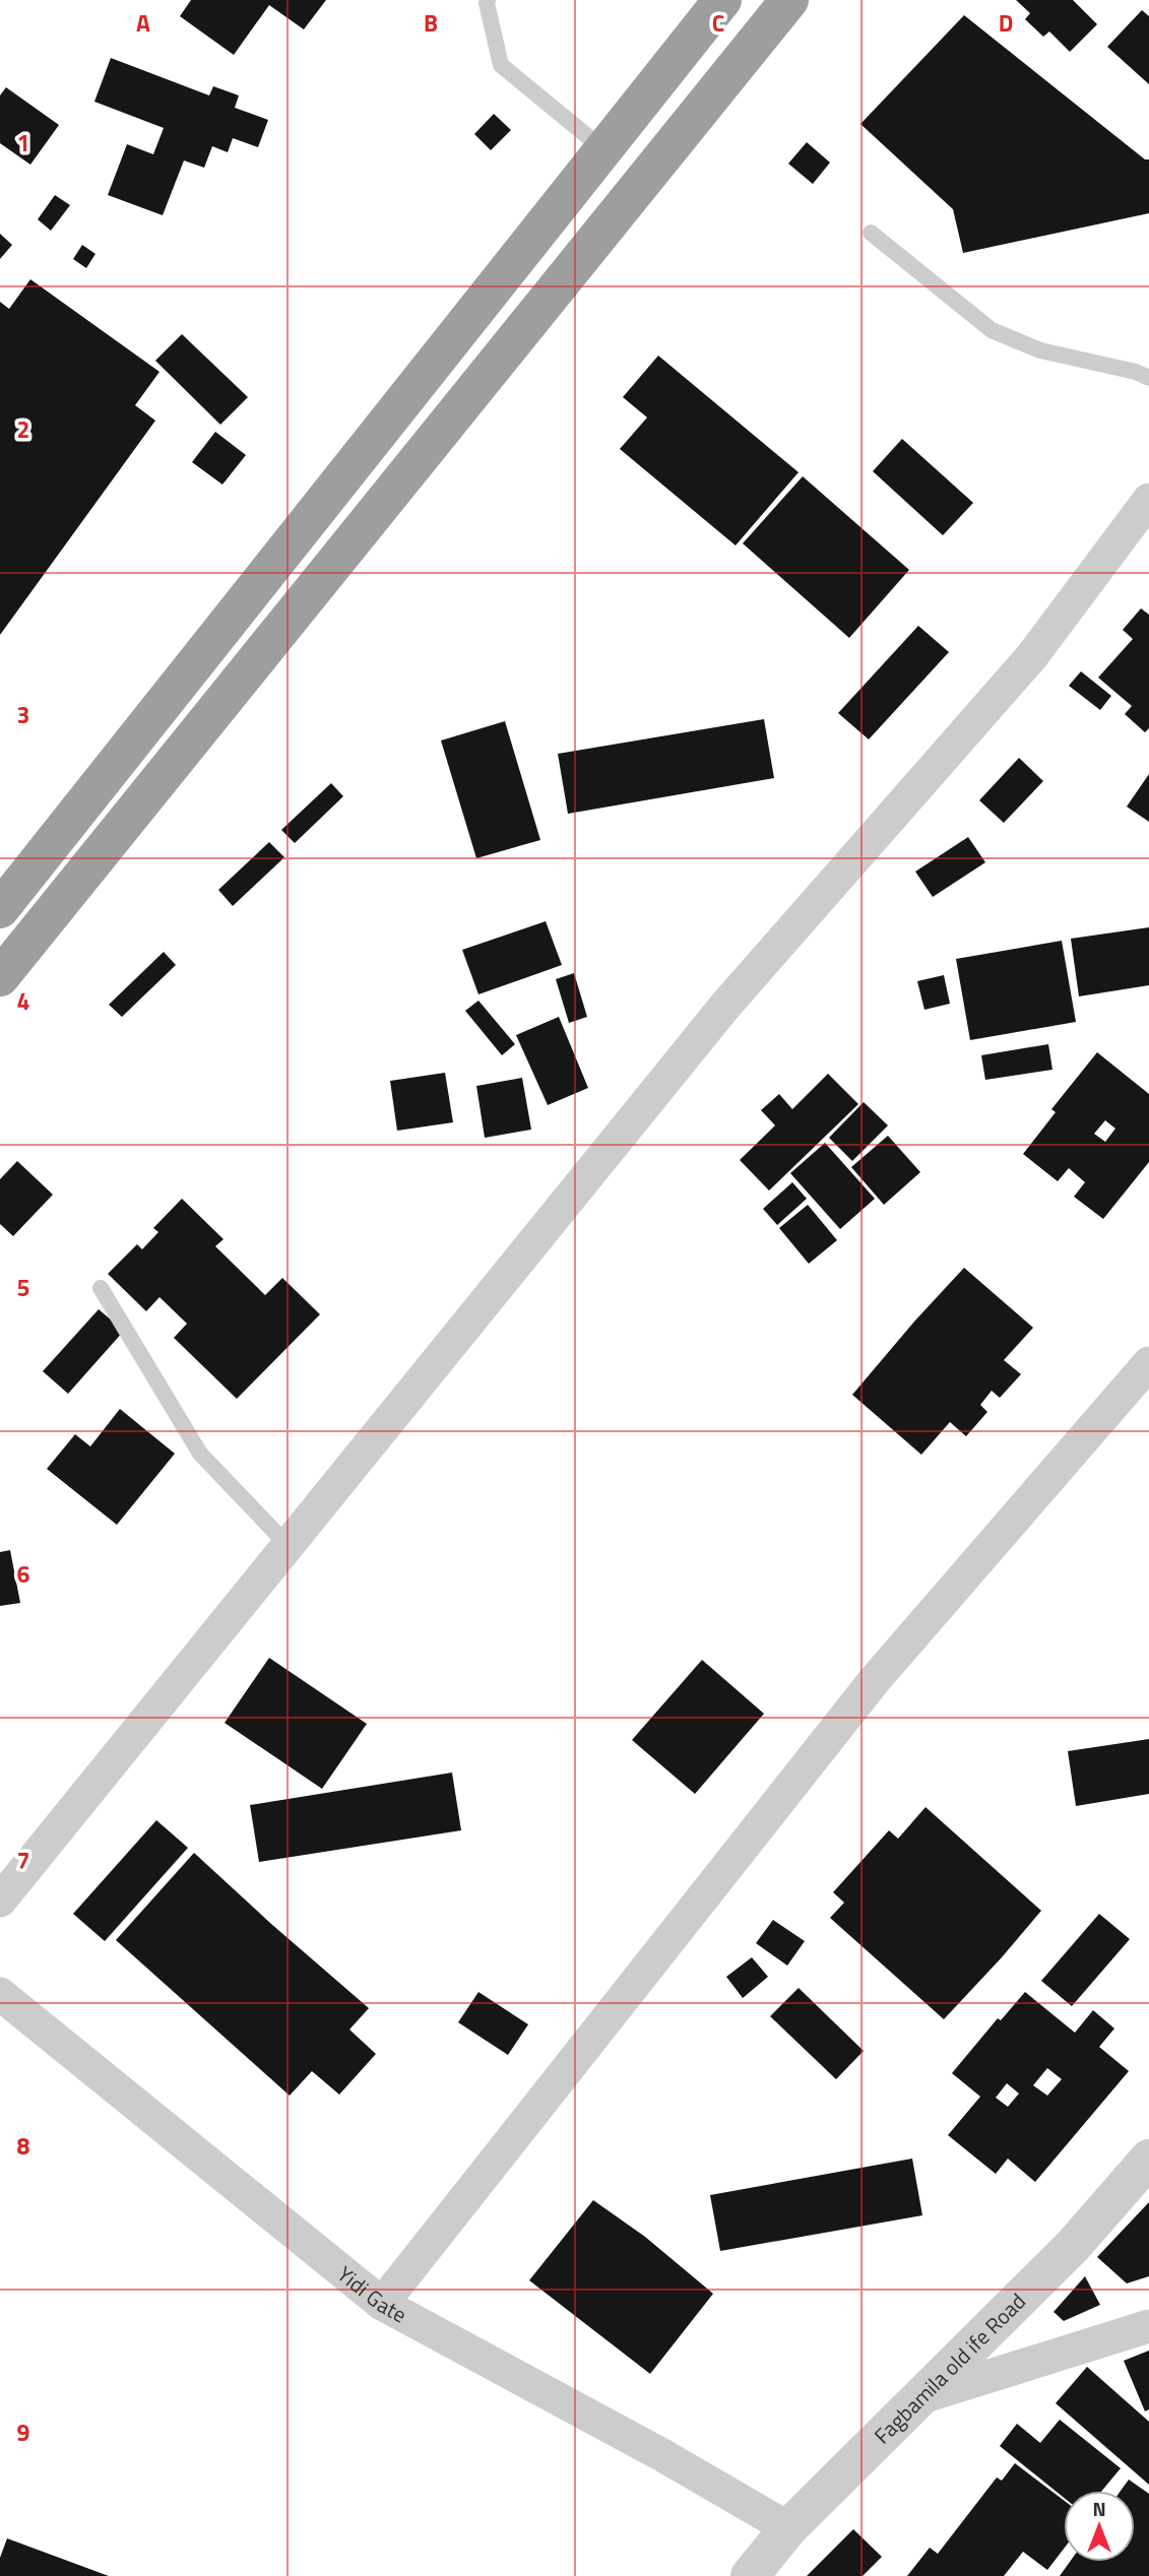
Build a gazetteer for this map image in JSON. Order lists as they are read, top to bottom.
{
  "streets": {
    "street": ["Yidi Gate", "Fagbamila old ife Road"]
  },
  "crossings": [
    ["Yidi Gate", "Fagbamila old ife Road"]
  ],
  "north": "top",
  "grid": {
    "columns": [
      "A",
      "B",
      "C",
      "D"
    ],
    "rows": [
      "1",
      "2",
      "3",
      "4",
      "5",
      "6",
      "7",
      "8",
      "9"
    ]
  }
}
